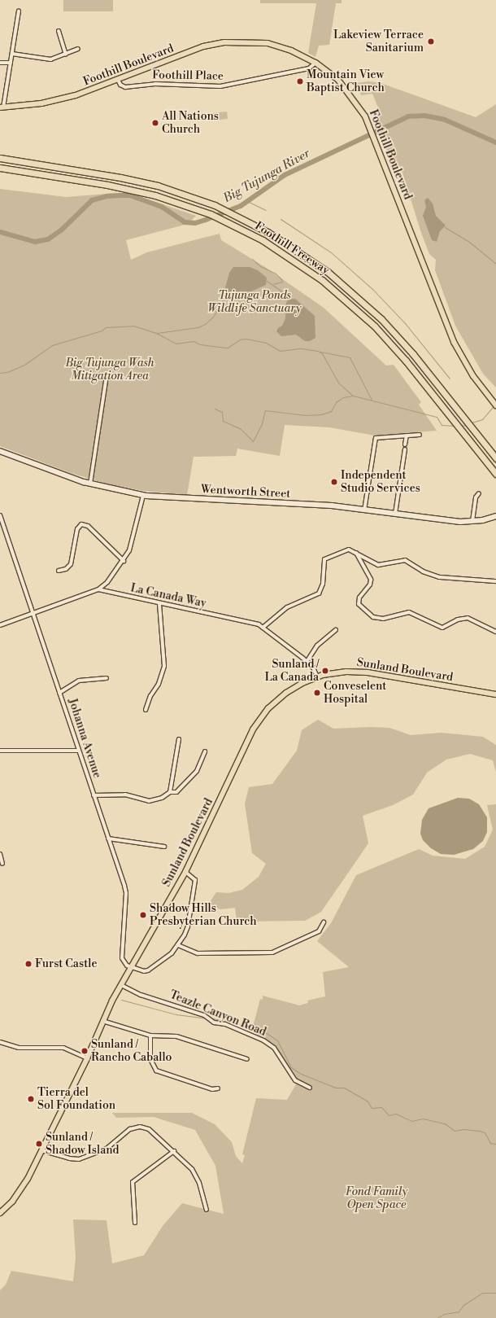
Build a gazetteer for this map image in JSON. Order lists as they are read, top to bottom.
{
  "streets": {
    "highway": ["Foothill Freeway"],
    "main road": ["Foothill Boulevard", "Wentworth Street", "Sunland Boulevard"],
    "street": [
      "Foothill Place",
      "La Canada Way",
      "Johanna Avenue",
      "Teazle Canyon Road"
    ]
  },
  "crossings": [
    ["Foothill Boulevard", "Foothill Place"],
    ["La Canada Way", "Sunland Boulevard"],
    ["Sunland Boulevard", "Johanna Avenue"],
    ["Sunland Boulevard", "Teazle Canyon Road"]
  ],
  "water": ["Big Tujunga River"],
  "parks": ["Tujunga Ponds Wildlife Sanctuary", "Big Tujunga Wash Mitigation Area", "Fond Family Open Space"],
  "places": [
    "Lakeview Terrace Sanitarium",
    "Mountain View Baptist Church",
    "All Nations Church",
    "Independent Studio Services",
    "Sunland / La Canada",
    "Conveselent Hospital",
    "Shadow Hills Presbyterian Church",
    "Furst Castle",
    "Sunland / Rancho Caballo",
    "Tierra del Sol Foundation",
    "Sunland / Shadow Island"
  ]
}
